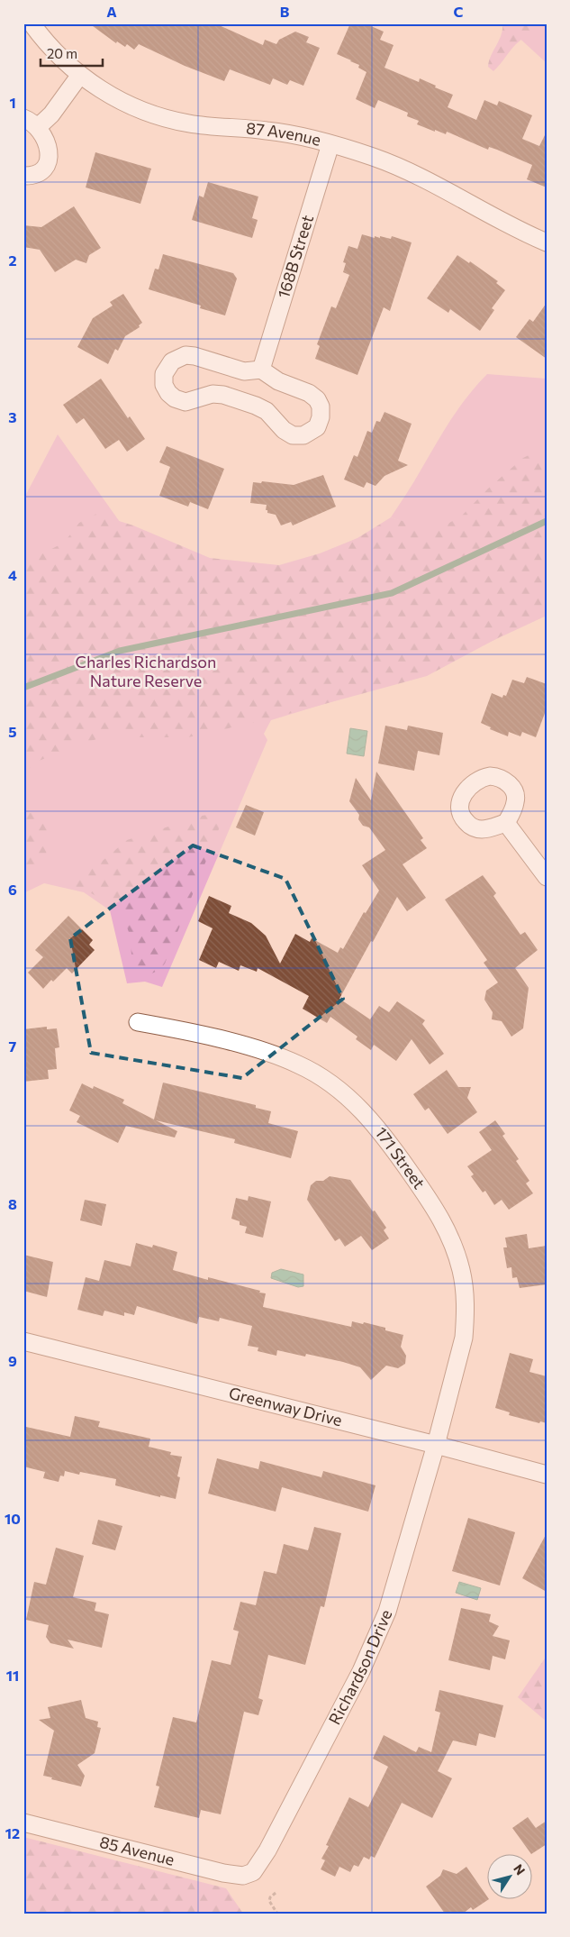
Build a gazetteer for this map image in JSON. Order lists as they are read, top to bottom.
{
  "streets": {
    "street": [
      "87 Avenue",
      "168B Street",
      "171 Street",
      "Greenway Drive",
      "Richardson Drive",
      "85 Avenue"
    ]
  },
  "crossings": [
    ["87 Avenue", "168B Street"],
    ["171 Street", "Greenway Drive"],
    ["171 Street", "Richardson Drive"],
    ["Greenway Drive", "Richardson Drive"],
    ["Richardson Drive", "85 Avenue"]
  ],
  "parks": ["Charles Richardson Nature Reserve"],
  "scale_bar": "20 m",
  "north": "top right",
  "grid": {
    "columns": ["A", "B", "C"],
    "rows": [
      "1",
      "2",
      "3",
      "4",
      "5",
      "6",
      "7",
      "8",
      "9",
      "10",
      "11",
      "12"
    ]
  }
}
